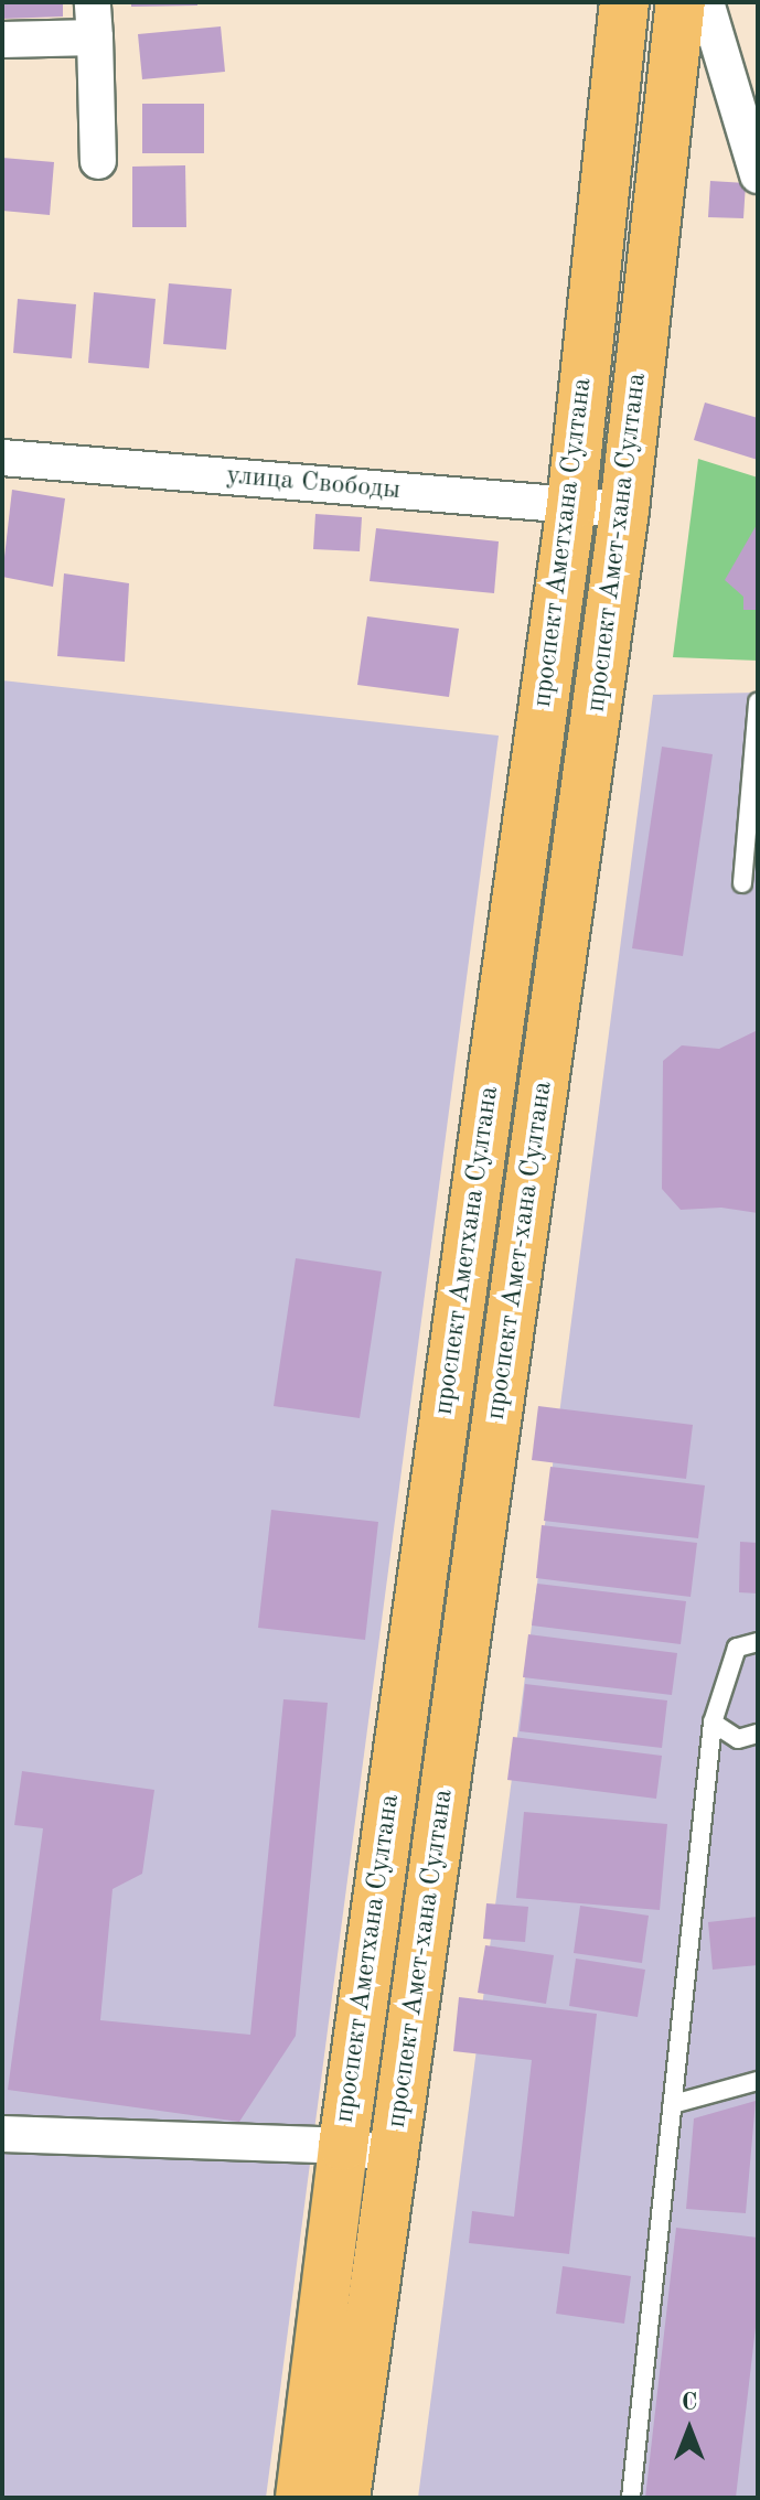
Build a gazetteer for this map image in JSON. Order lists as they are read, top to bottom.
{
  "streets": {
    "main road": ["проспект Аметхана Султана", "проспект Амет-хана Султана"],
    "street": ["улица Свободы"]
  },
  "crossings": [
    ["улица Свободы", "проспект Аметхана Султана"],
    ["улица Свободы", "проспект Амет-хана Султана"]
  ],
  "north": "top"
}
